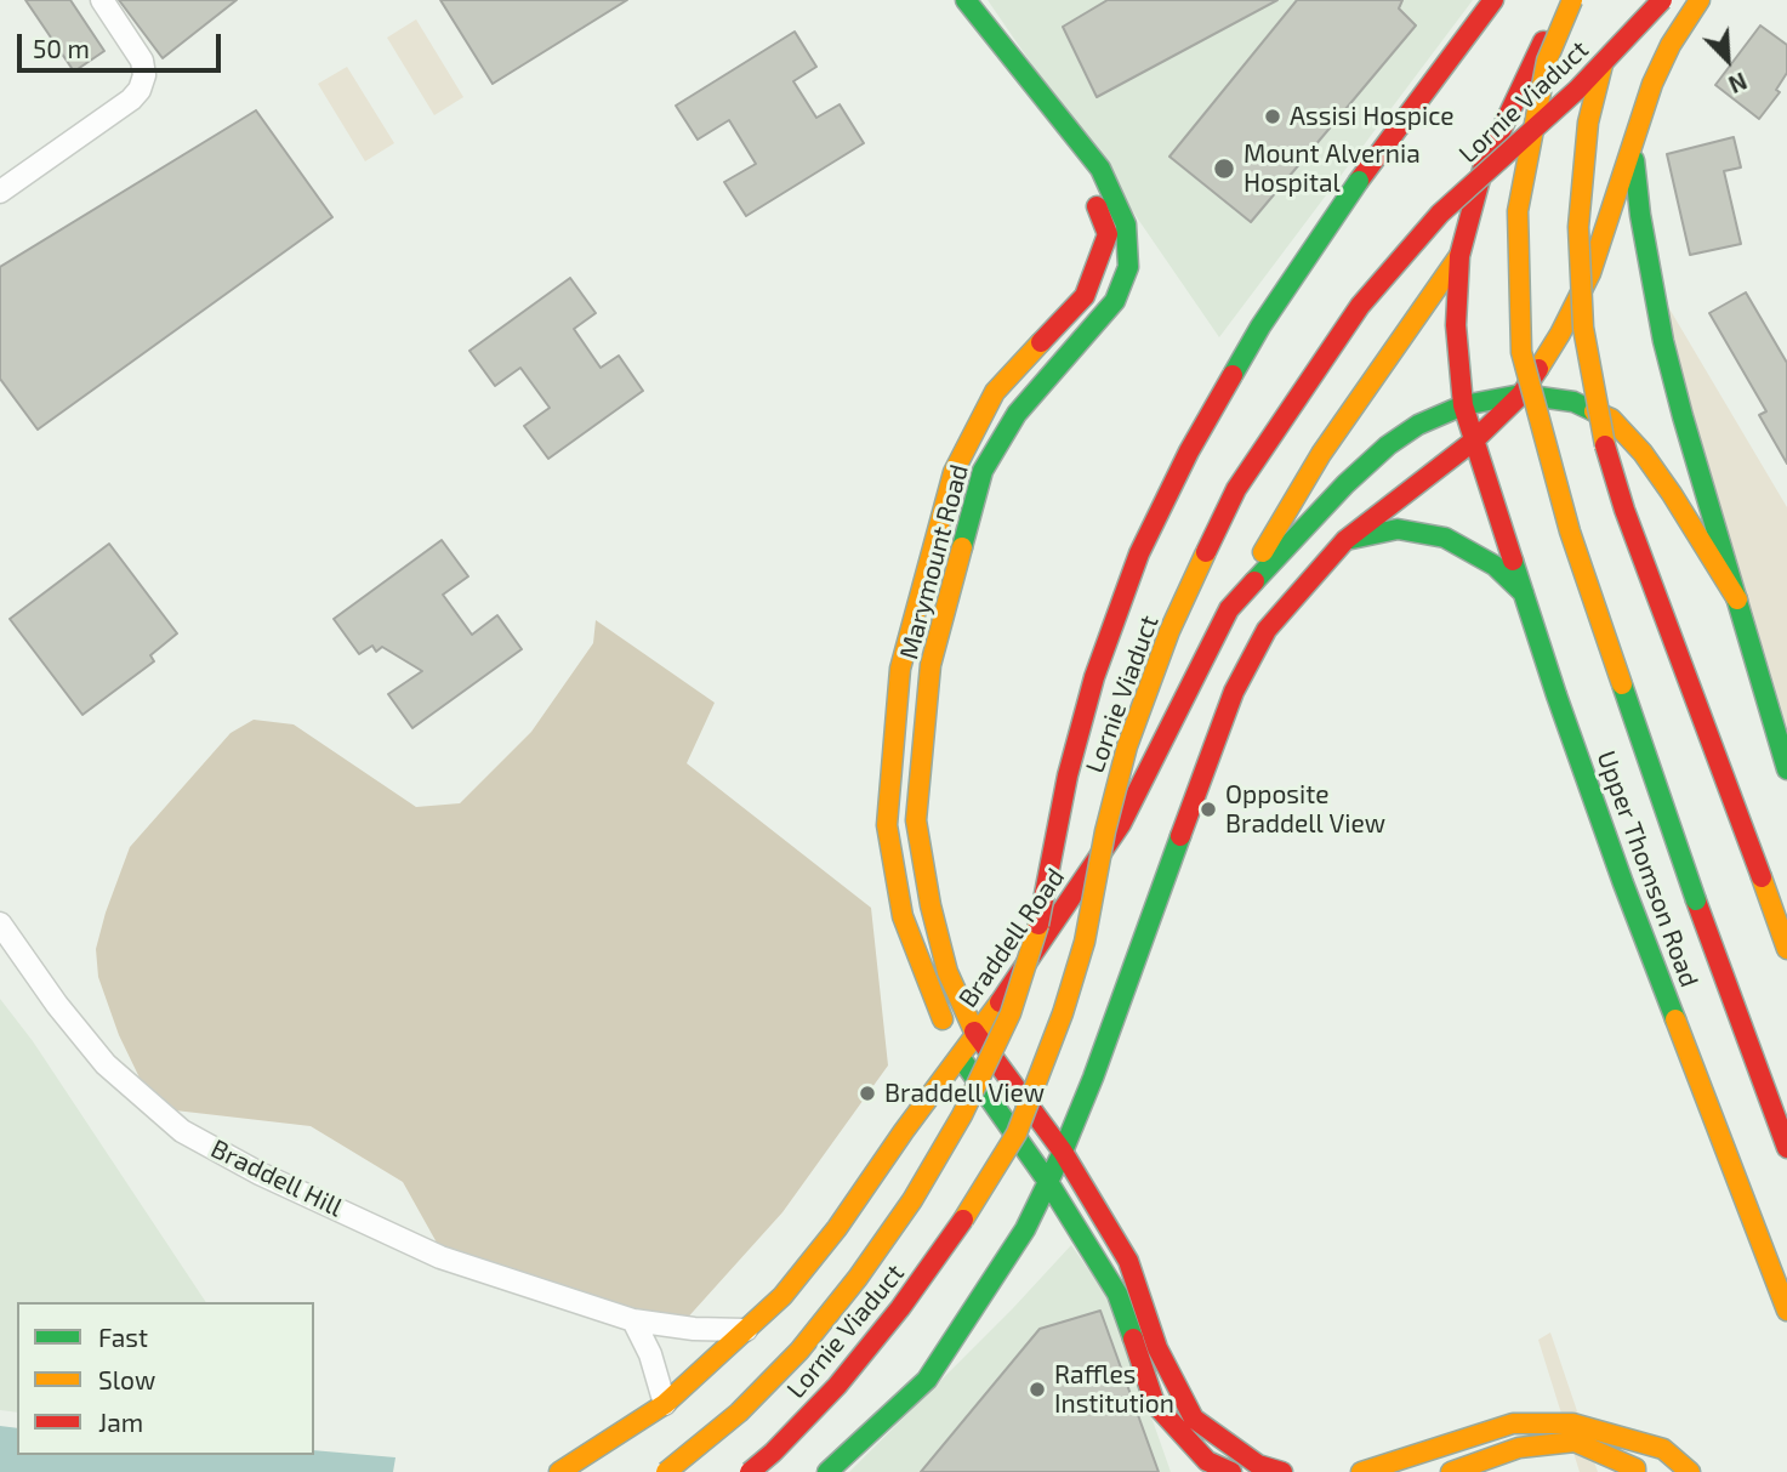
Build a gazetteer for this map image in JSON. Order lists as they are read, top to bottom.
{
  "streets": {
    "main road": [
      "Lornie Viaduct",
      "Marymount Road",
      "Upper Thomson Road",
      "Braddell Road"
    ],
    "street": ["Braddell Hill"]
  },
  "crossings": [
    ["Marymount Road", "Braddell Road"],
    ["Upper Thomson Road", "Braddell Road"],
    ["Braddell Road", "Braddell Hill"]
  ],
  "places": [
    "Assisi Hospice",
    "Mount Alvernia Hospital",
    "Opposite Braddell View",
    "Braddell View",
    "Raffles Institution"
  ],
  "legend": ["Fast", "Slow", "Jam"],
  "scale_bar": "50 m",
  "north": "bottom right"
}
